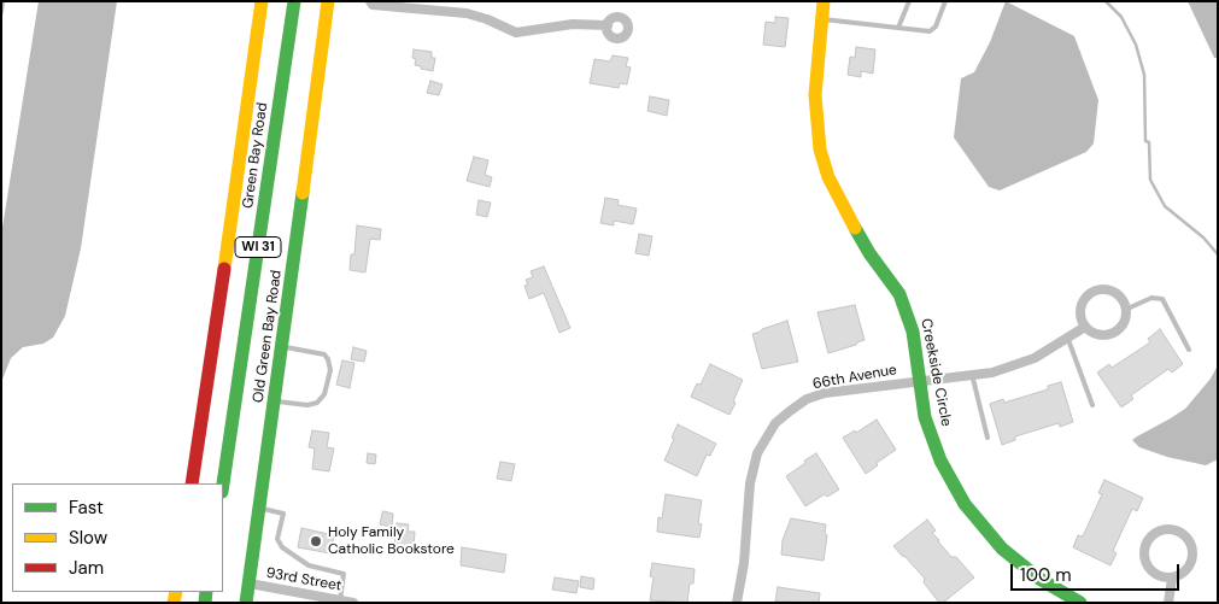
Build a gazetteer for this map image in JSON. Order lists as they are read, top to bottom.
{
  "streets": {
    "street": [
      "Green Bay Road",
      "WI 31",
      "Old Green Bay Road",
      "Creekside Circle",
      "66th Avenue",
      "93rd Street"
    ]
  },
  "crossings": [
    ["Old Green Bay Road", "93rd Street"],
    ["Creekside Circle", "66th Avenue"]
  ],
  "places": ["Holy Family Catholic Bookstore"],
  "legend": ["Fast", "Slow", "Jam"],
  "scale_bar": "100 m"
}
